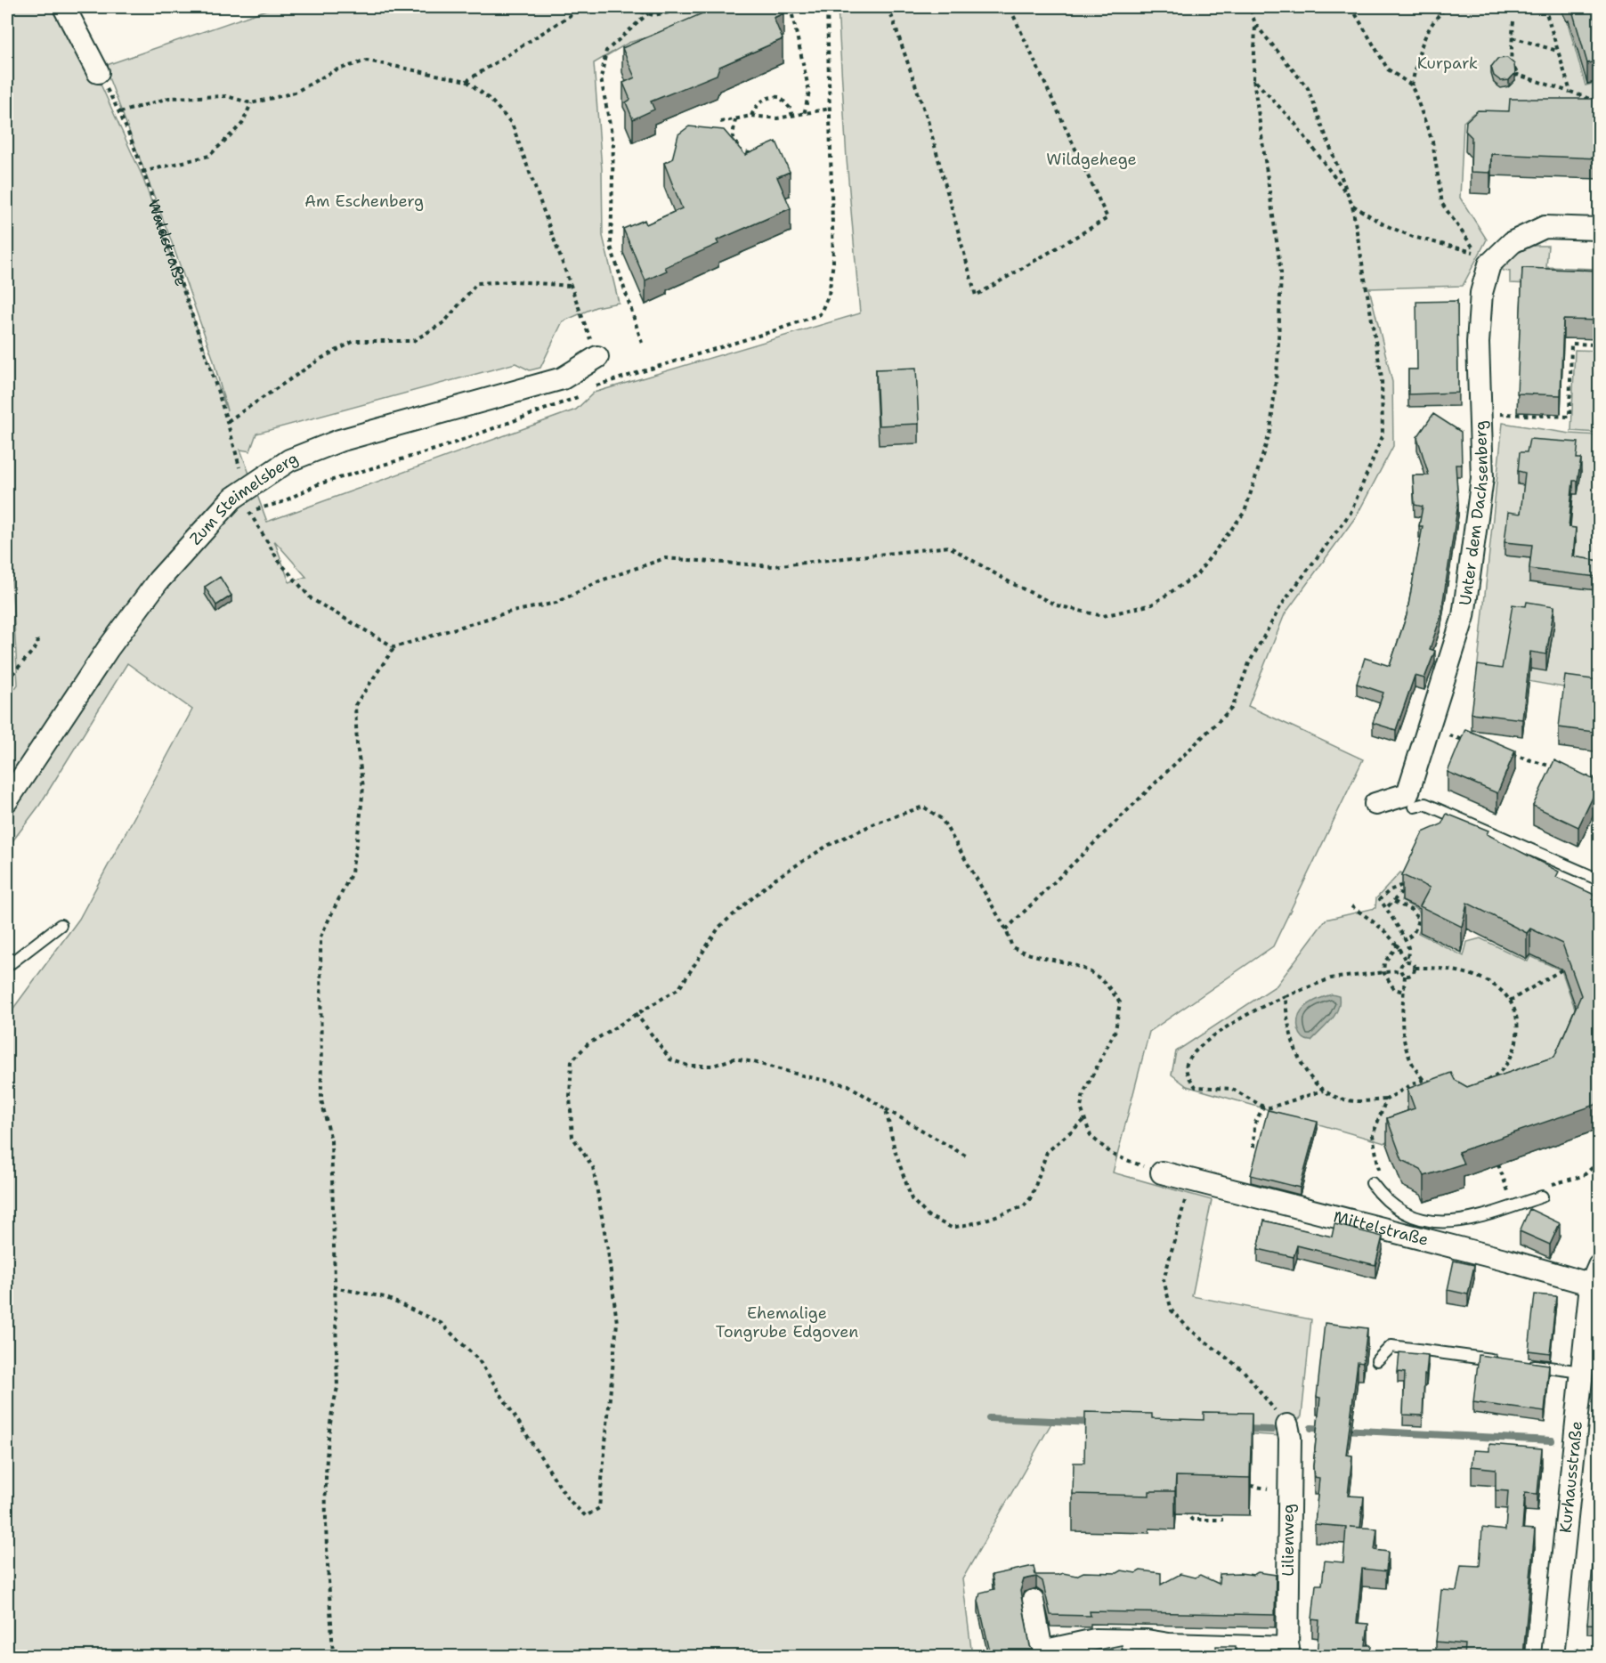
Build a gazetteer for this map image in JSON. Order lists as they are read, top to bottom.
{
  "streets": {
    "street": [
      "Zum Steimelsberg",
      "Unter dem Dachsenberg",
      "Mittelstraße",
      "Kurhausstraße",
      "Lilienweg"
    ],
    "path": ["Waldstraße"]
  },
  "crossings": [
    ["Waldstraße", "Zum Steimelsberg"],
    ["Mittelstraße", "Kurhausstraße"]
  ],
  "parks": [
    "Kurpark",
    "Wildgehege",
    "Am Eschenberg",
    "Ehemalige Tongrube Edgoven"
  ]
}
